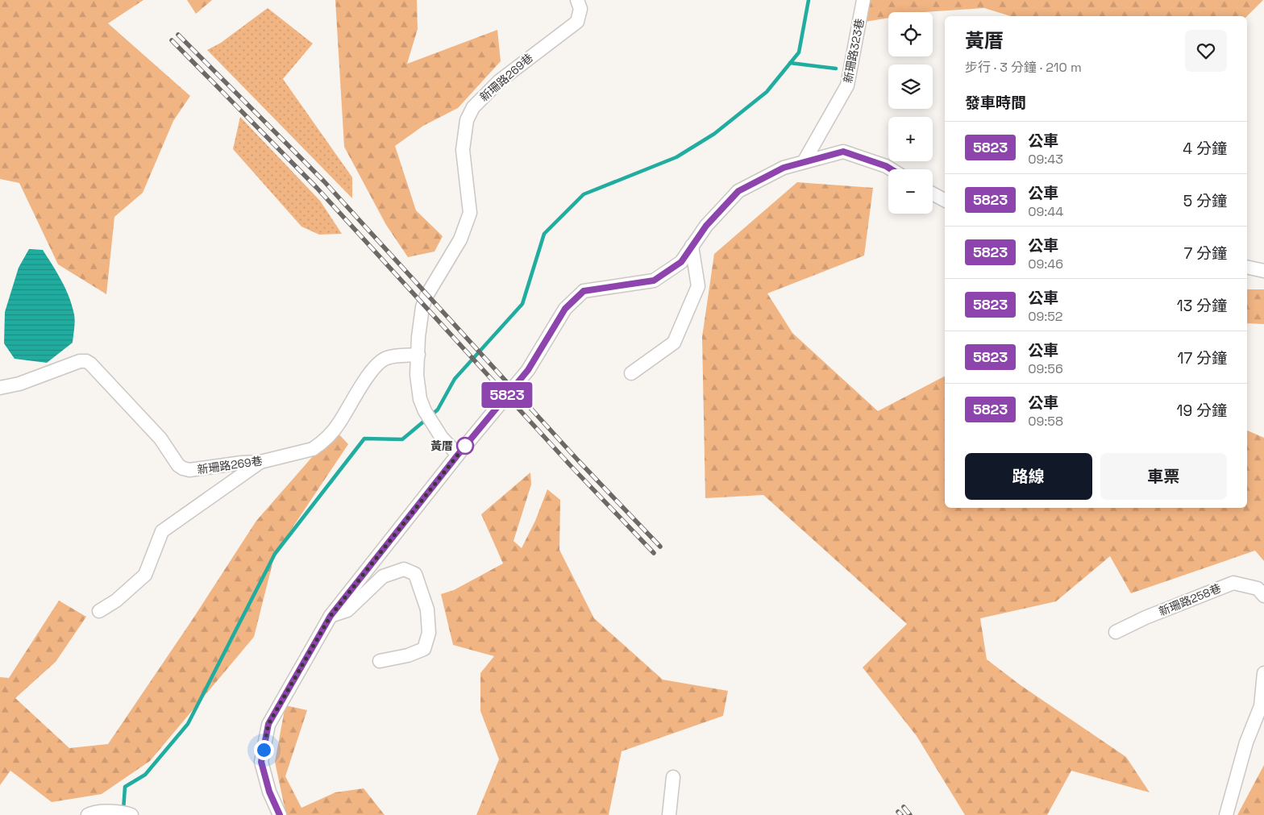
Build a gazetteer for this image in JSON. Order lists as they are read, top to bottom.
{
  "streets": {
    "street": ["新珊路323巷", "新珊路269巷", "新珊路258巷"]
  },
  "places": ["黃厝"],
  "lines": ["bus line 5823"],
  "page": {
    "on_map": "5823",
    "map_buttons": ["+", "−"],
    "heading": [
      ["黃厝", "步行 · 3 分鐘 · 210 m"],
      "發車時間"
    ],
    "list": [
      {
        "mark": "5823",
        "name": "公車",
        "note": "09:43",
        "value": "4 分鐘"
      },
      {
        "mark": "5823",
        "name": "公車",
        "note": "09:44",
        "value": "5 分鐘"
      },
      {
        "mark": "5823",
        "name": "公車",
        "note": "09:46",
        "value": "7 分鐘"
      },
      {
        "mark": "5823",
        "name": "公車",
        "note": "09:52",
        "value": "13 分鐘"
      },
      {
        "mark": "5823",
        "name": "公車",
        "note": "09:56",
        "value": "17 分鐘"
      },
      {
        "mark": "5823",
        "name": "公車",
        "note": "09:58",
        "value": "19 分鐘"
      }
    ],
    "buttons": ["路線", "車票"]
  }
}
